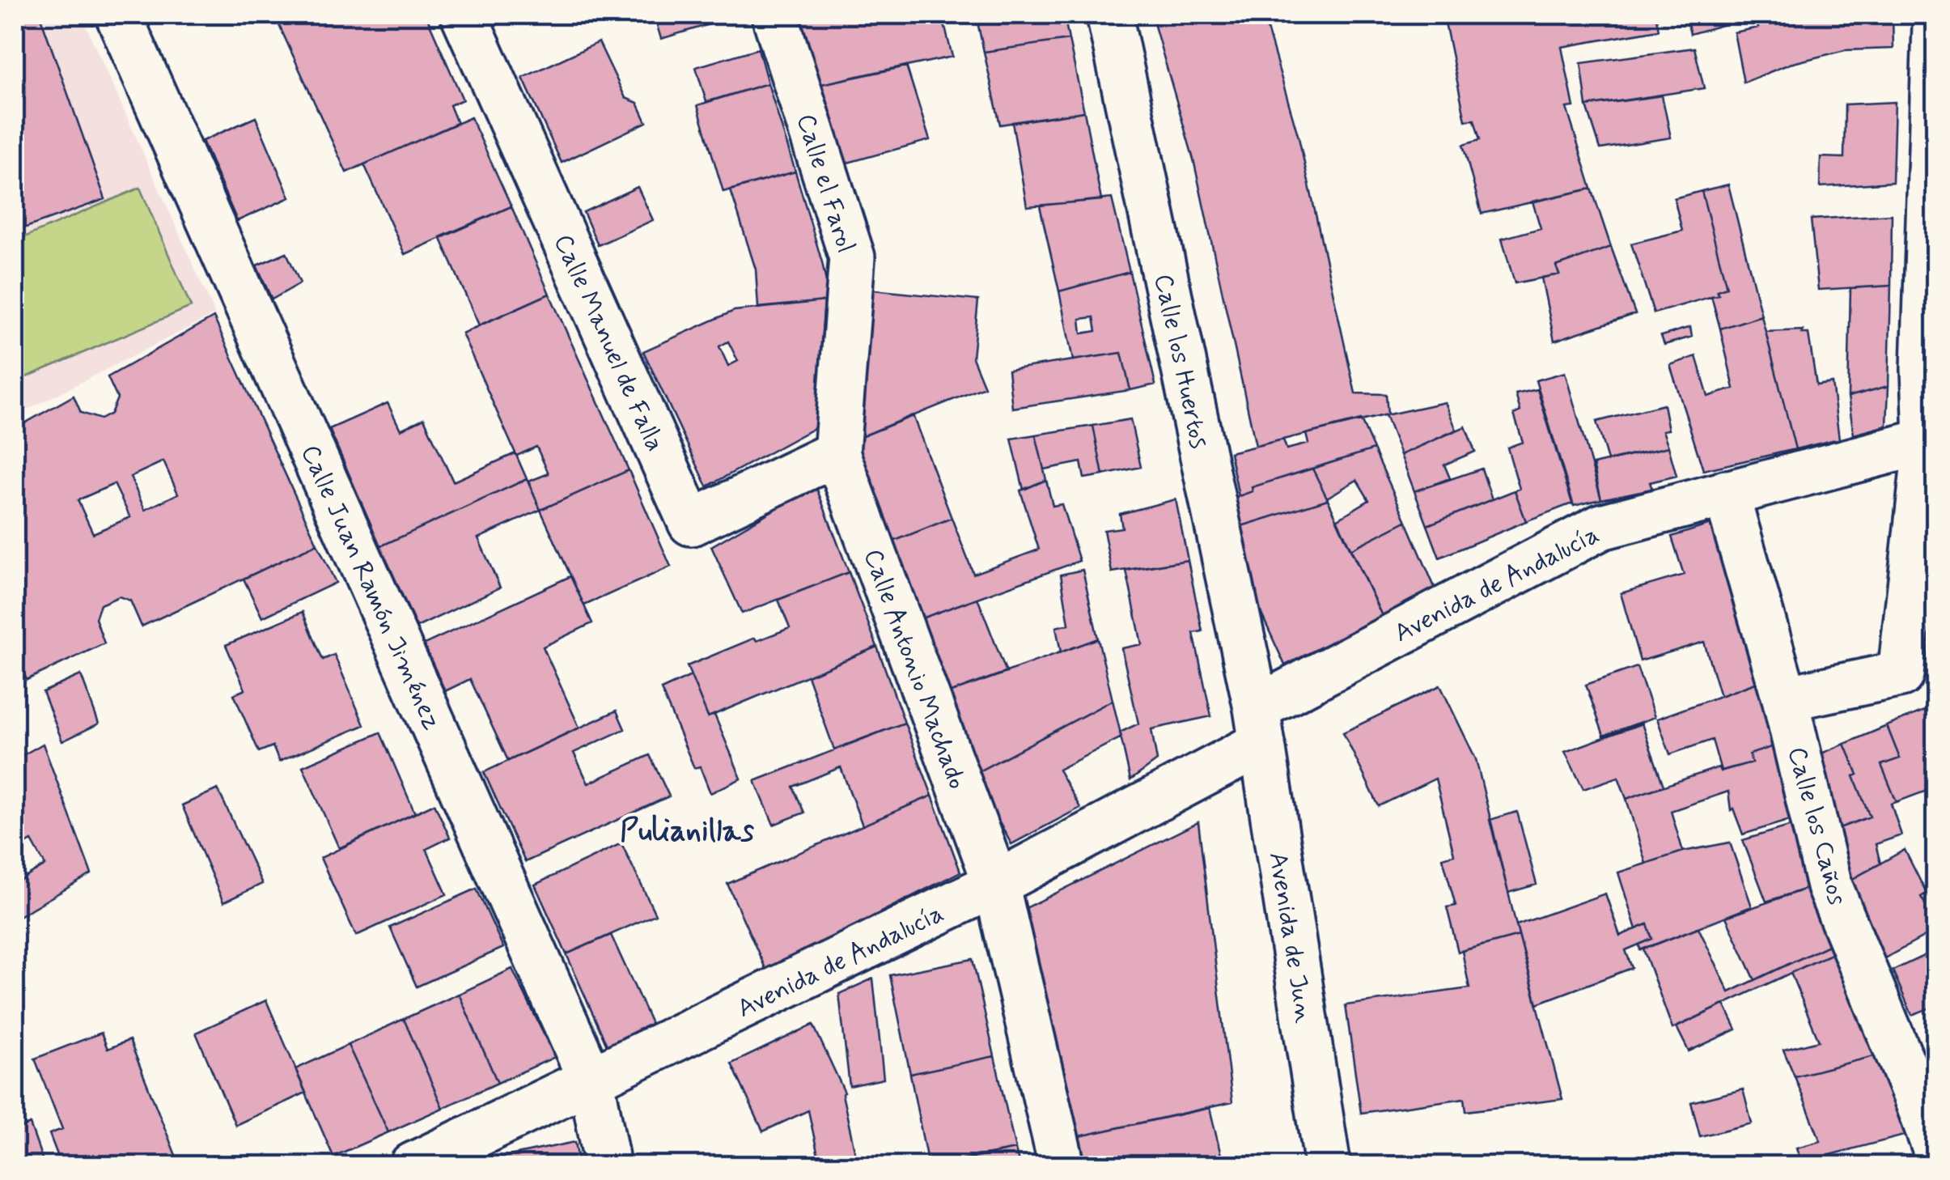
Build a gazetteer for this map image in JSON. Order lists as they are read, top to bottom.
{
  "streets": {
    "street": [
      "Calle el Farol",
      "Calle Manuel de Falla",
      "Calle los Huertos",
      "Avenida de Andalucía",
      "Calle Juan Ramón Jiménez",
      "Calle Antonio Machado",
      "Calle los Caños",
      "Avenida de Jun"
    ]
  },
  "crossings": [
    ["Calle el Farol", "Calle Manuel de Falla"],
    ["Calle el Farol", "Calle Antonio Machado"],
    ["Calle Manuel de Falla", "Calle Antonio Machado"],
    ["Calle los Huertos", "Avenida de Andalucía"],
    ["Calle los Huertos", "Avenida de Jun"],
    ["Avenida de Andalucía", "Calle Juan Ramón Jiménez"],
    ["Avenida de Andalucía", "Calle Antonio Machado"],
    ["Avenida de Andalucía", "Calle los Caños"],
    ["Avenida de Andalucía", "Avenida de Jun"]
  ],
  "districts": ["Pulianillas"]
}
